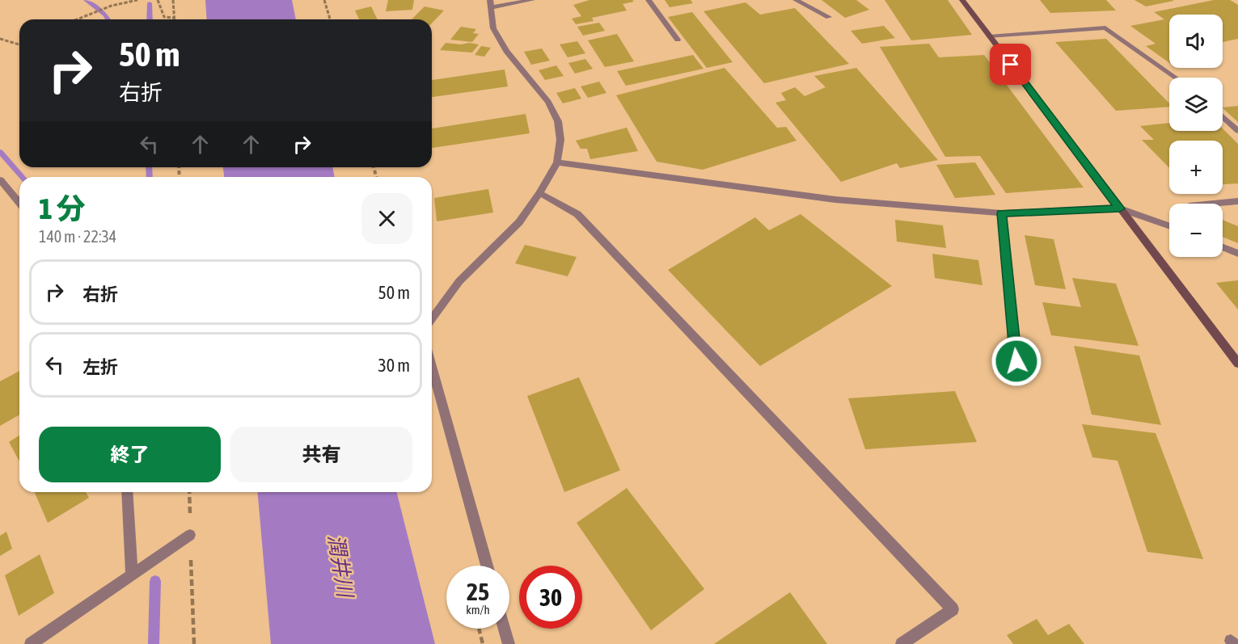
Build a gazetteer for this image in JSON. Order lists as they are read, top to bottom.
{
  "water": ["潤井川"],
  "page": {
    "map_buttons": ["+", "−"],
    "turn": ["50 m", "右折"],
    "heading": ["1 分", "140 m · 22:34"],
    "list": [
      {
        "name": "右折",
        "value": "50 m"
      },
      {
        "name": "左折",
        "value": "30 m"
      }
    ],
    "buttons": ["終了", "共有"],
    "speed": "25 km/h",
    "limit": "30"
  }
}
